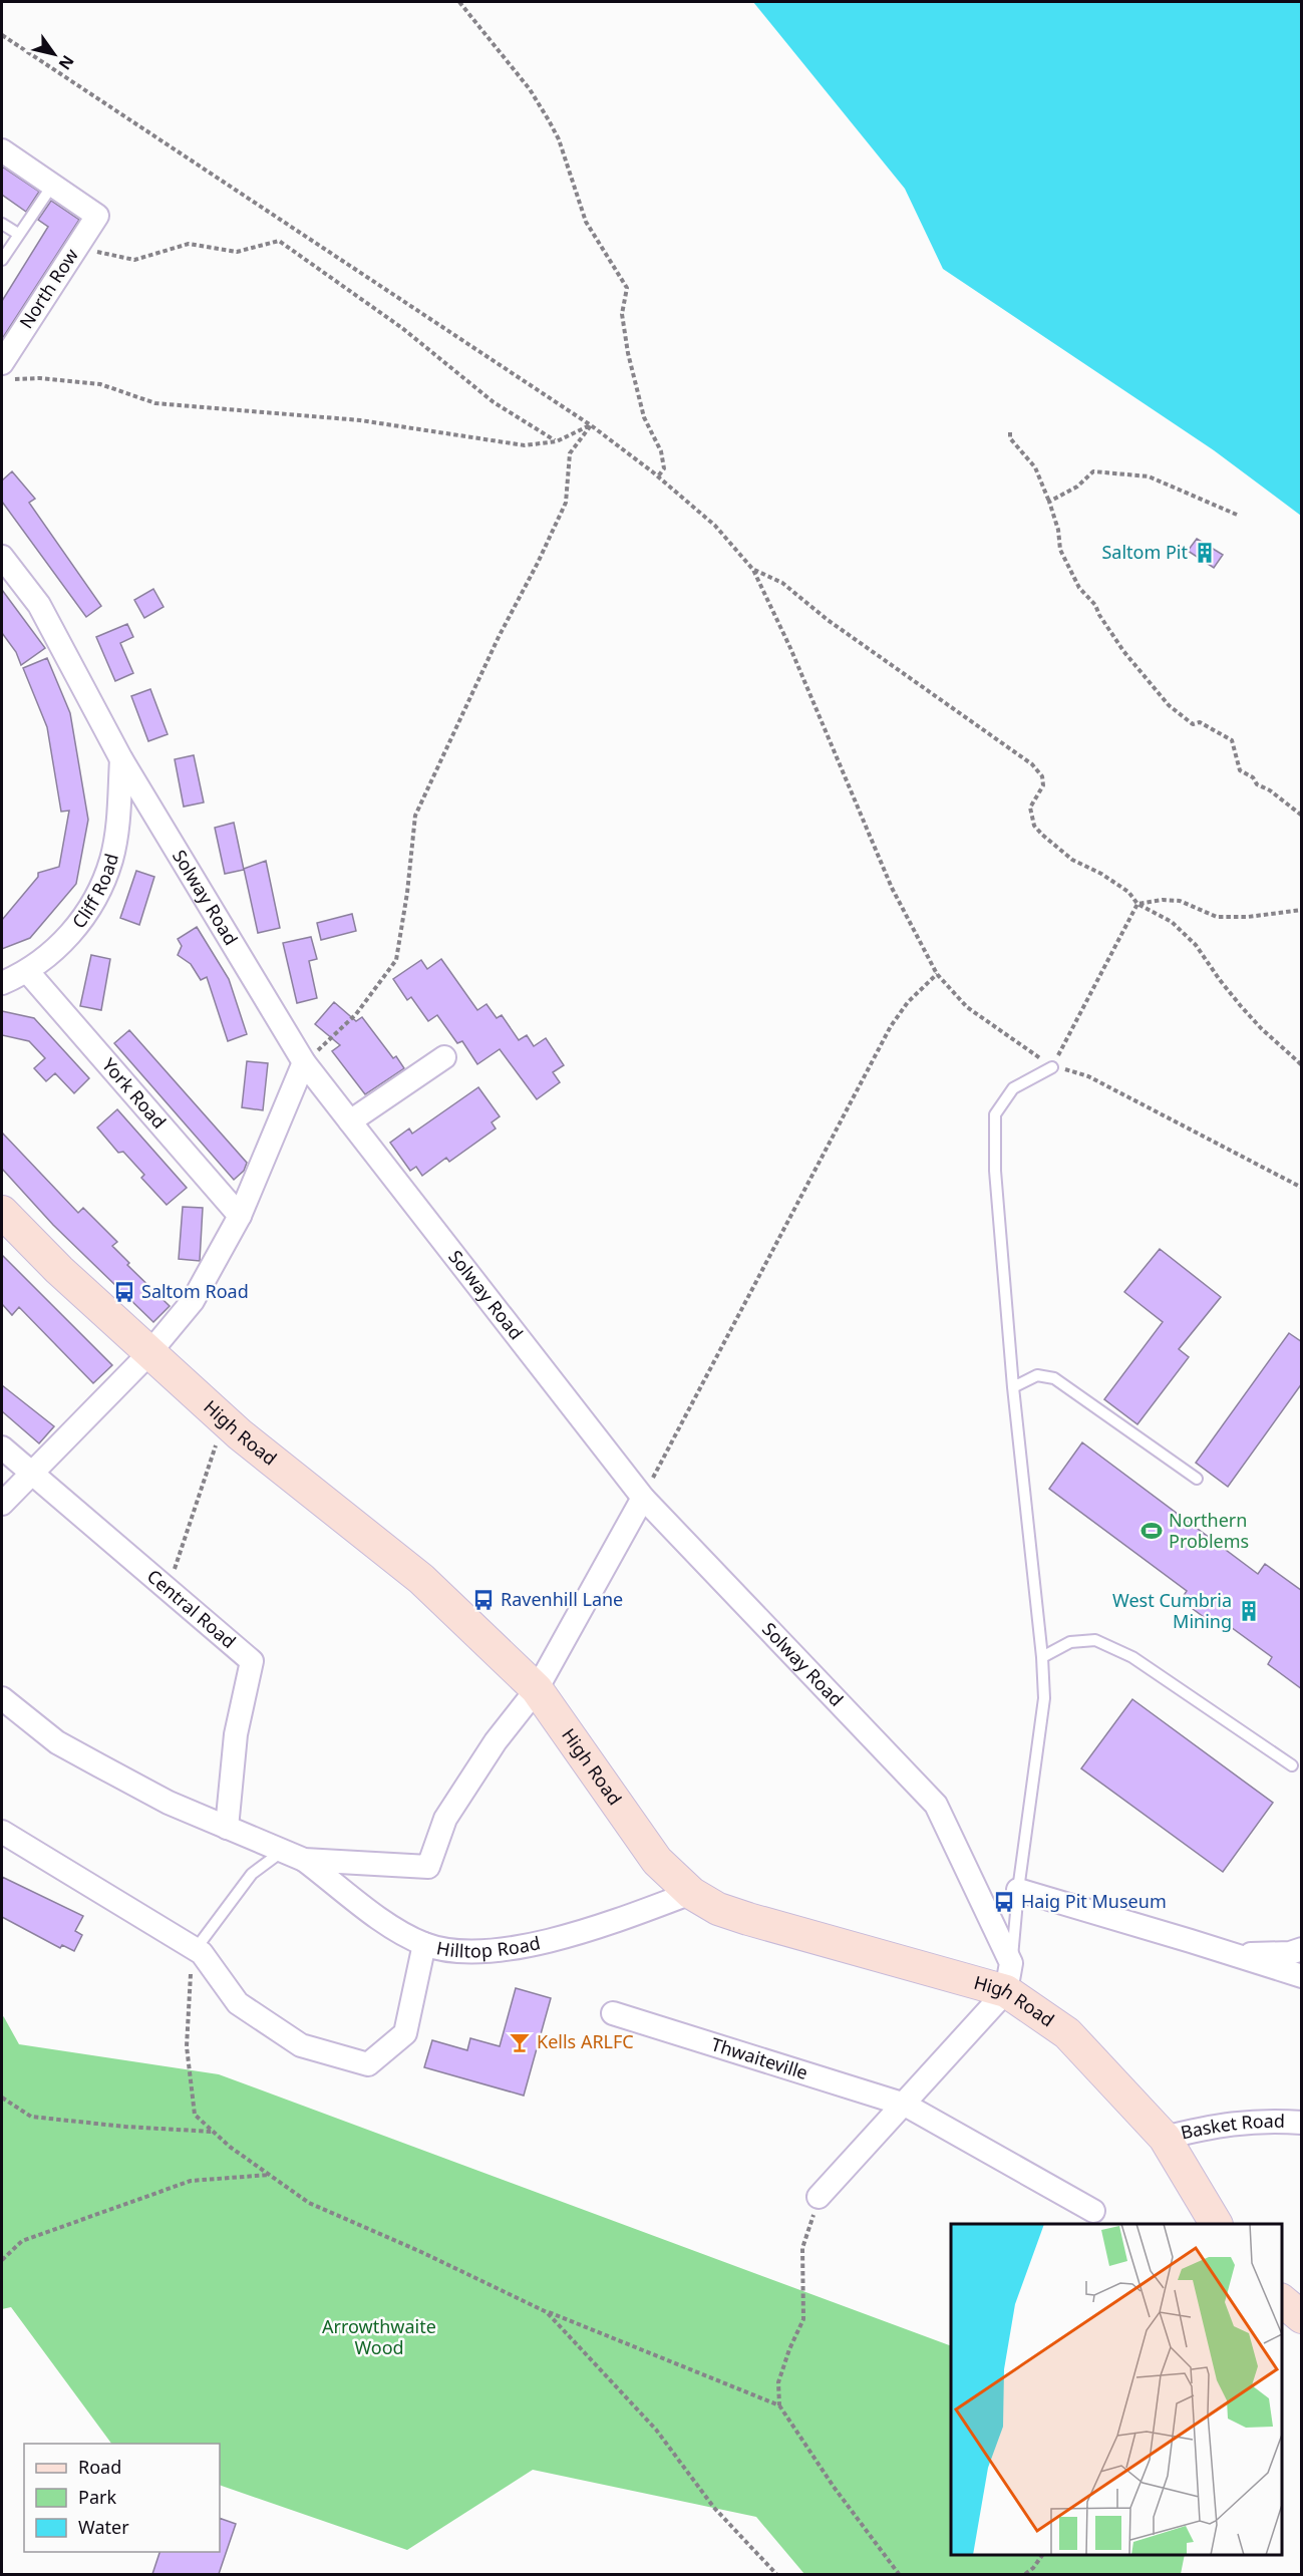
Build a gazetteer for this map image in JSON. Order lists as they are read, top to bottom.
{
  "streets": {
    "street": [
      "North Row",
      "Cliff Road",
      "Solway Road",
      "York Road",
      "High Road",
      "Central Road",
      "Hilltop Road",
      "Thwaiteville",
      "Basket Road"
    ]
  },
  "crossings": [
    ["Cliff Road", "Solway Road"],
    ["Cliff Road", "York Road"],
    ["Solway Road", "High Road"],
    ["High Road", "Hilltop Road"],
    ["High Road", "Basket Road"],
    ["Central Road", "Hilltop Road"]
  ],
  "parks": ["Arrowthwaite Wood"],
  "places": {
    "building": ["Saltom Pit", "West Cumbria Mining"],
    "bus stop": ["Saltom Road", "Ravenhill Lane", "Haig Pit Museum"],
    "sports": ["Northern Problems"],
    "bar": ["Kells ARLFC"]
  },
  "legend": ["Road", "Park", "Water"],
  "north": "bottom right"
}
